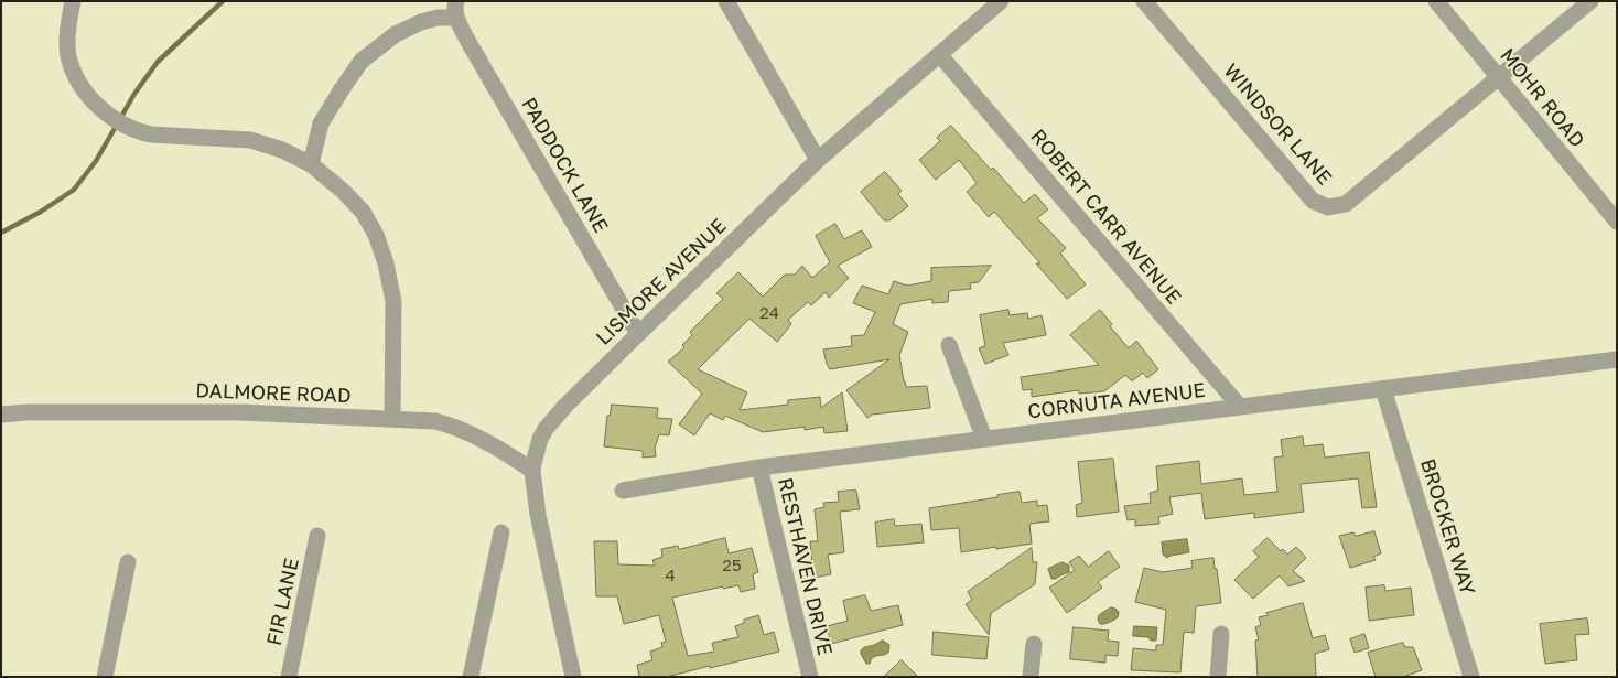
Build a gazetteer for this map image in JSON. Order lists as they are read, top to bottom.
{
  "streets": {
    "street": [
      "MOHR ROAD",
      "WINDSOR LANE",
      "PADDOCK LANE",
      "ROBERT CARR AVENUE",
      "LISMORE AVENUE",
      "DALMORE ROAD",
      "CORNUTA AVENUE",
      "BROCKER WAY",
      "RESTHAVEN DRIVE",
      "FIR LANE"
    ]
  },
  "crossings": [
    ["MOHR ROAD", "WINDSOR LANE"],
    ["PADDOCK LANE", "LISMORE AVENUE"],
    ["ROBERT CARR AVENUE", "LISMORE AVENUE"],
    ["ROBERT CARR AVENUE", "CORNUTA AVENUE"],
    ["LISMORE AVENUE", "DALMORE ROAD"],
    ["CORNUTA AVENUE", "BROCKER WAY"],
    ["CORNUTA AVENUE", "RESTHAVEN DRIVE"]
  ],
  "house_numbers": ["24", "25", "4"]
}
